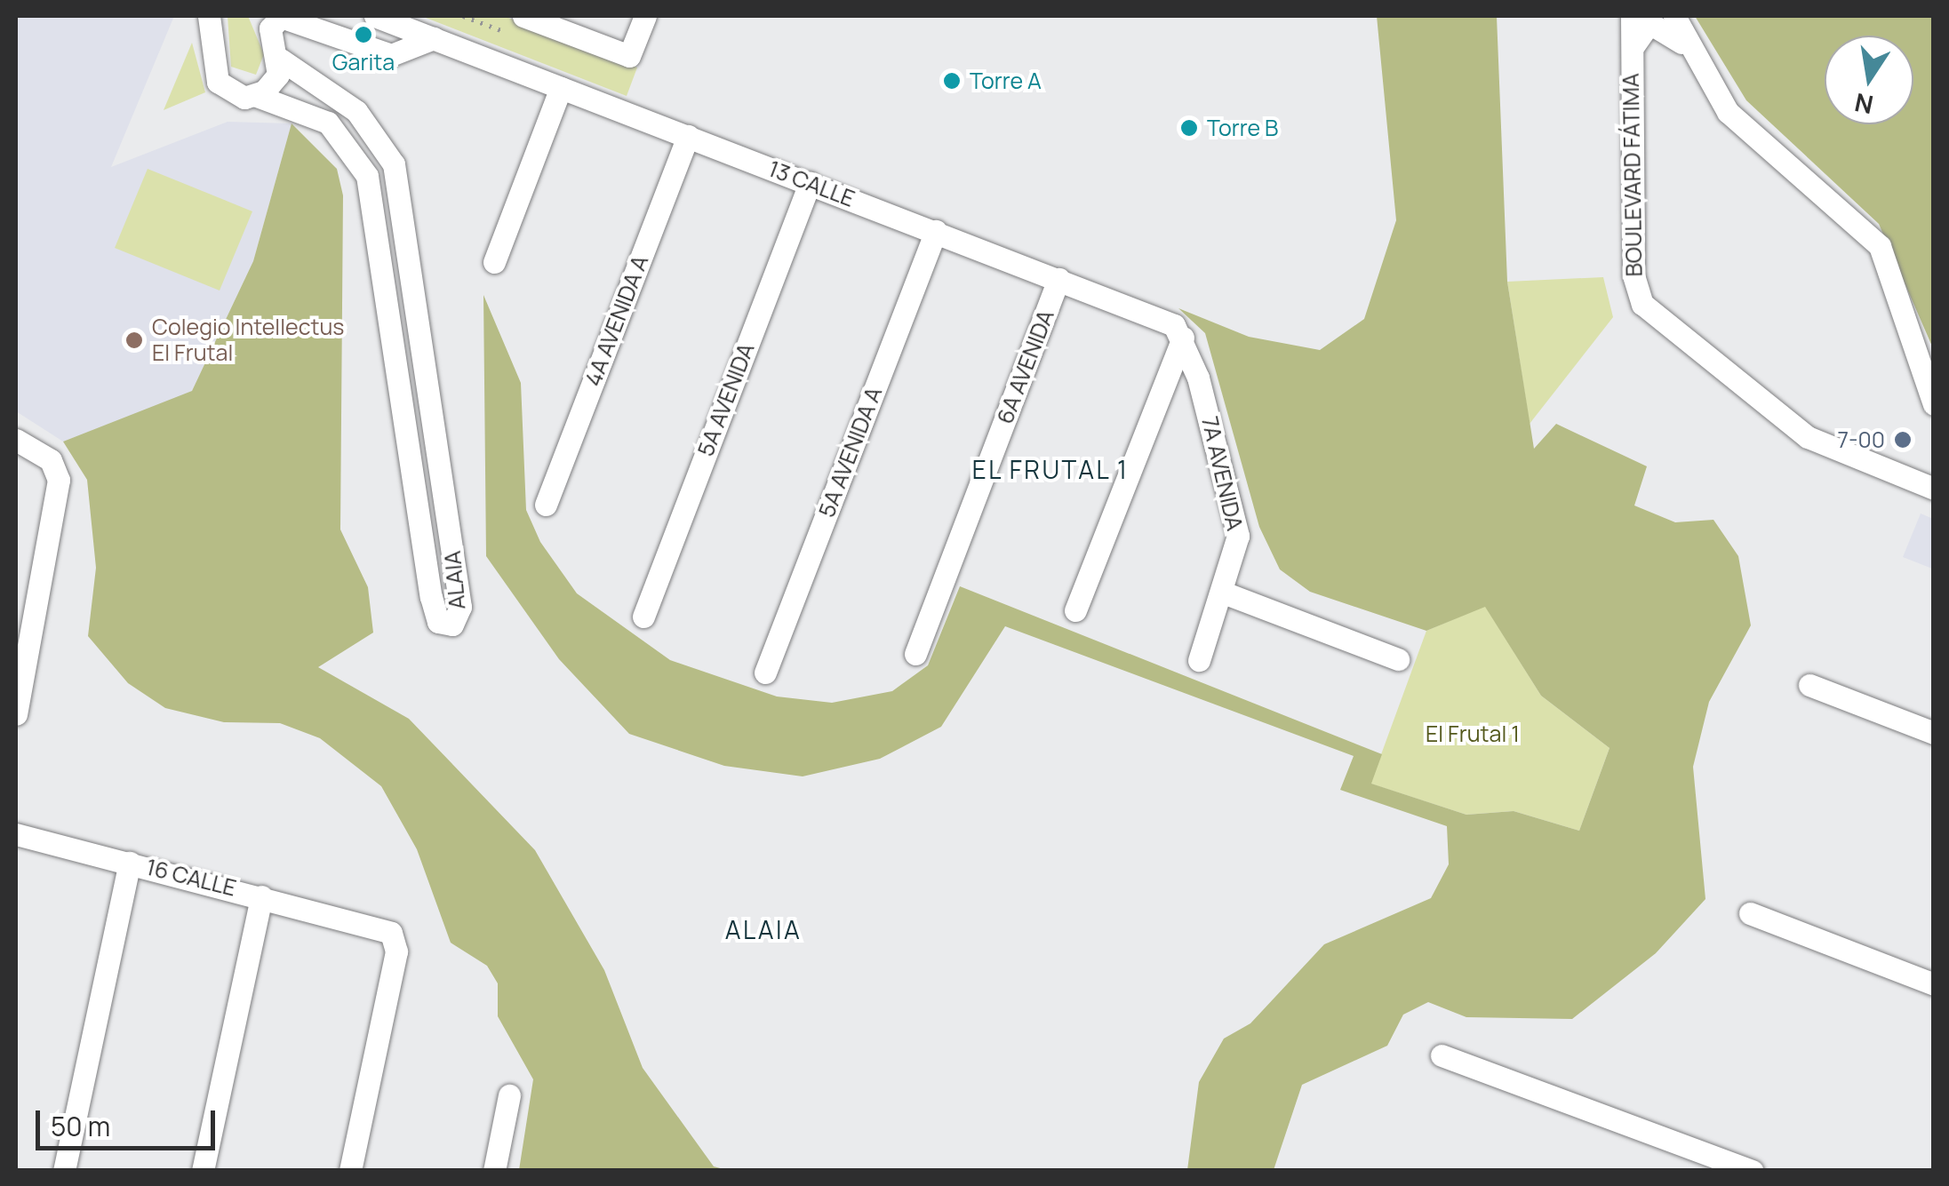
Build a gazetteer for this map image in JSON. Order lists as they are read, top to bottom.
{
  "streets": {
    "street": [
      "BOULEVARD FÁTIMA",
      "13 CALLE",
      "4A AVENIDA A",
      "6A AVENIDA",
      "5A AVENIDA",
      "5A AVENIDA A",
      "7A AVENIDA",
      "ALAIA",
      "16 CALLE"
    ]
  },
  "crossings": [
    ["13 CALLE", "4A AVENIDA A"],
    ["13 CALLE", "6A AVENIDA"],
    ["13 CALLE", "5A AVENIDA"],
    ["13 CALLE", "5A AVENIDA A"],
    ["13 CALLE", "7A AVENIDA"]
  ],
  "districts": ["EL FRUTAL 1", "ALAIA"],
  "parks": ["El Frutal 1"],
  "places": [
    "Garita",
    "Torre A",
    "Torre B",
    "Colegio Intellectus El Frutal",
    "7-00"
  ],
  "scale_bar": "50 m",
  "north": "bottom"
}
